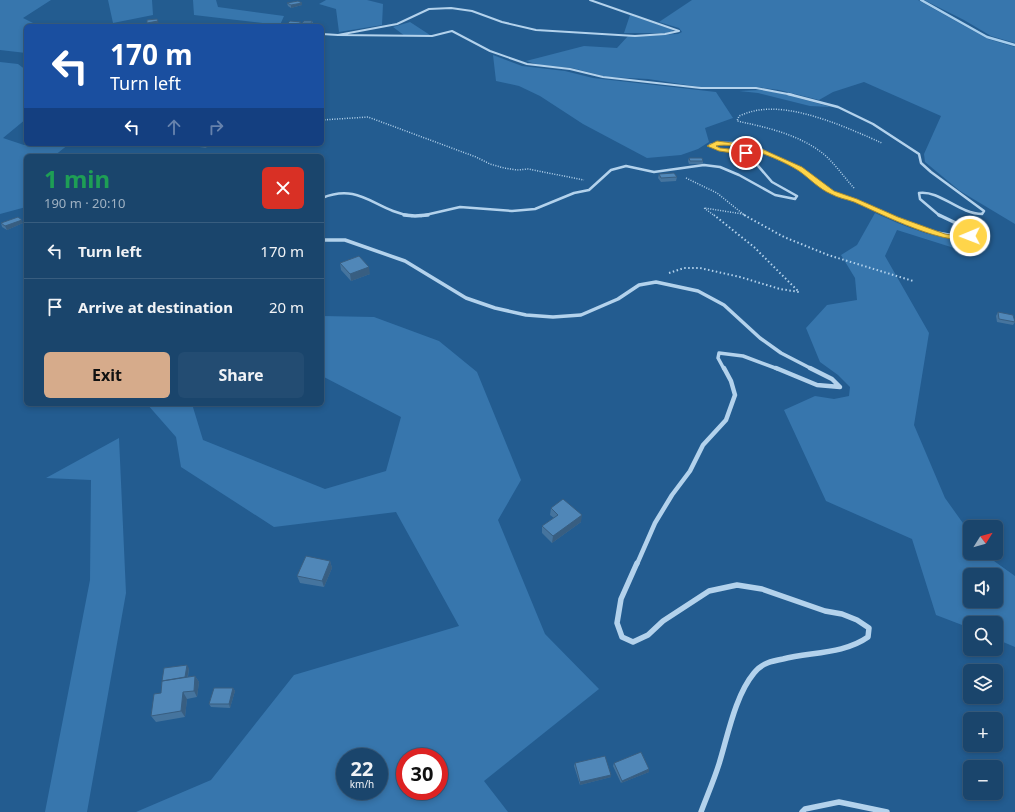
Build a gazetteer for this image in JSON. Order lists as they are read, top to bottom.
{
  "north": "top right",
  "page": {
    "turn": ["170 m", "Turn left"],
    "heading": ["1 min", "190 m · 20:10"],
    "list": [
      {
        "name": "Turn left",
        "value": "170 m"
      },
      {
        "name": "Arrive at destination",
        "value": "20 m"
      }
    ],
    "buttons": ["Exit", "Share"],
    "map_buttons": ["+", "−"],
    "speed": "22 km/h",
    "limit": "30"
  }
}
